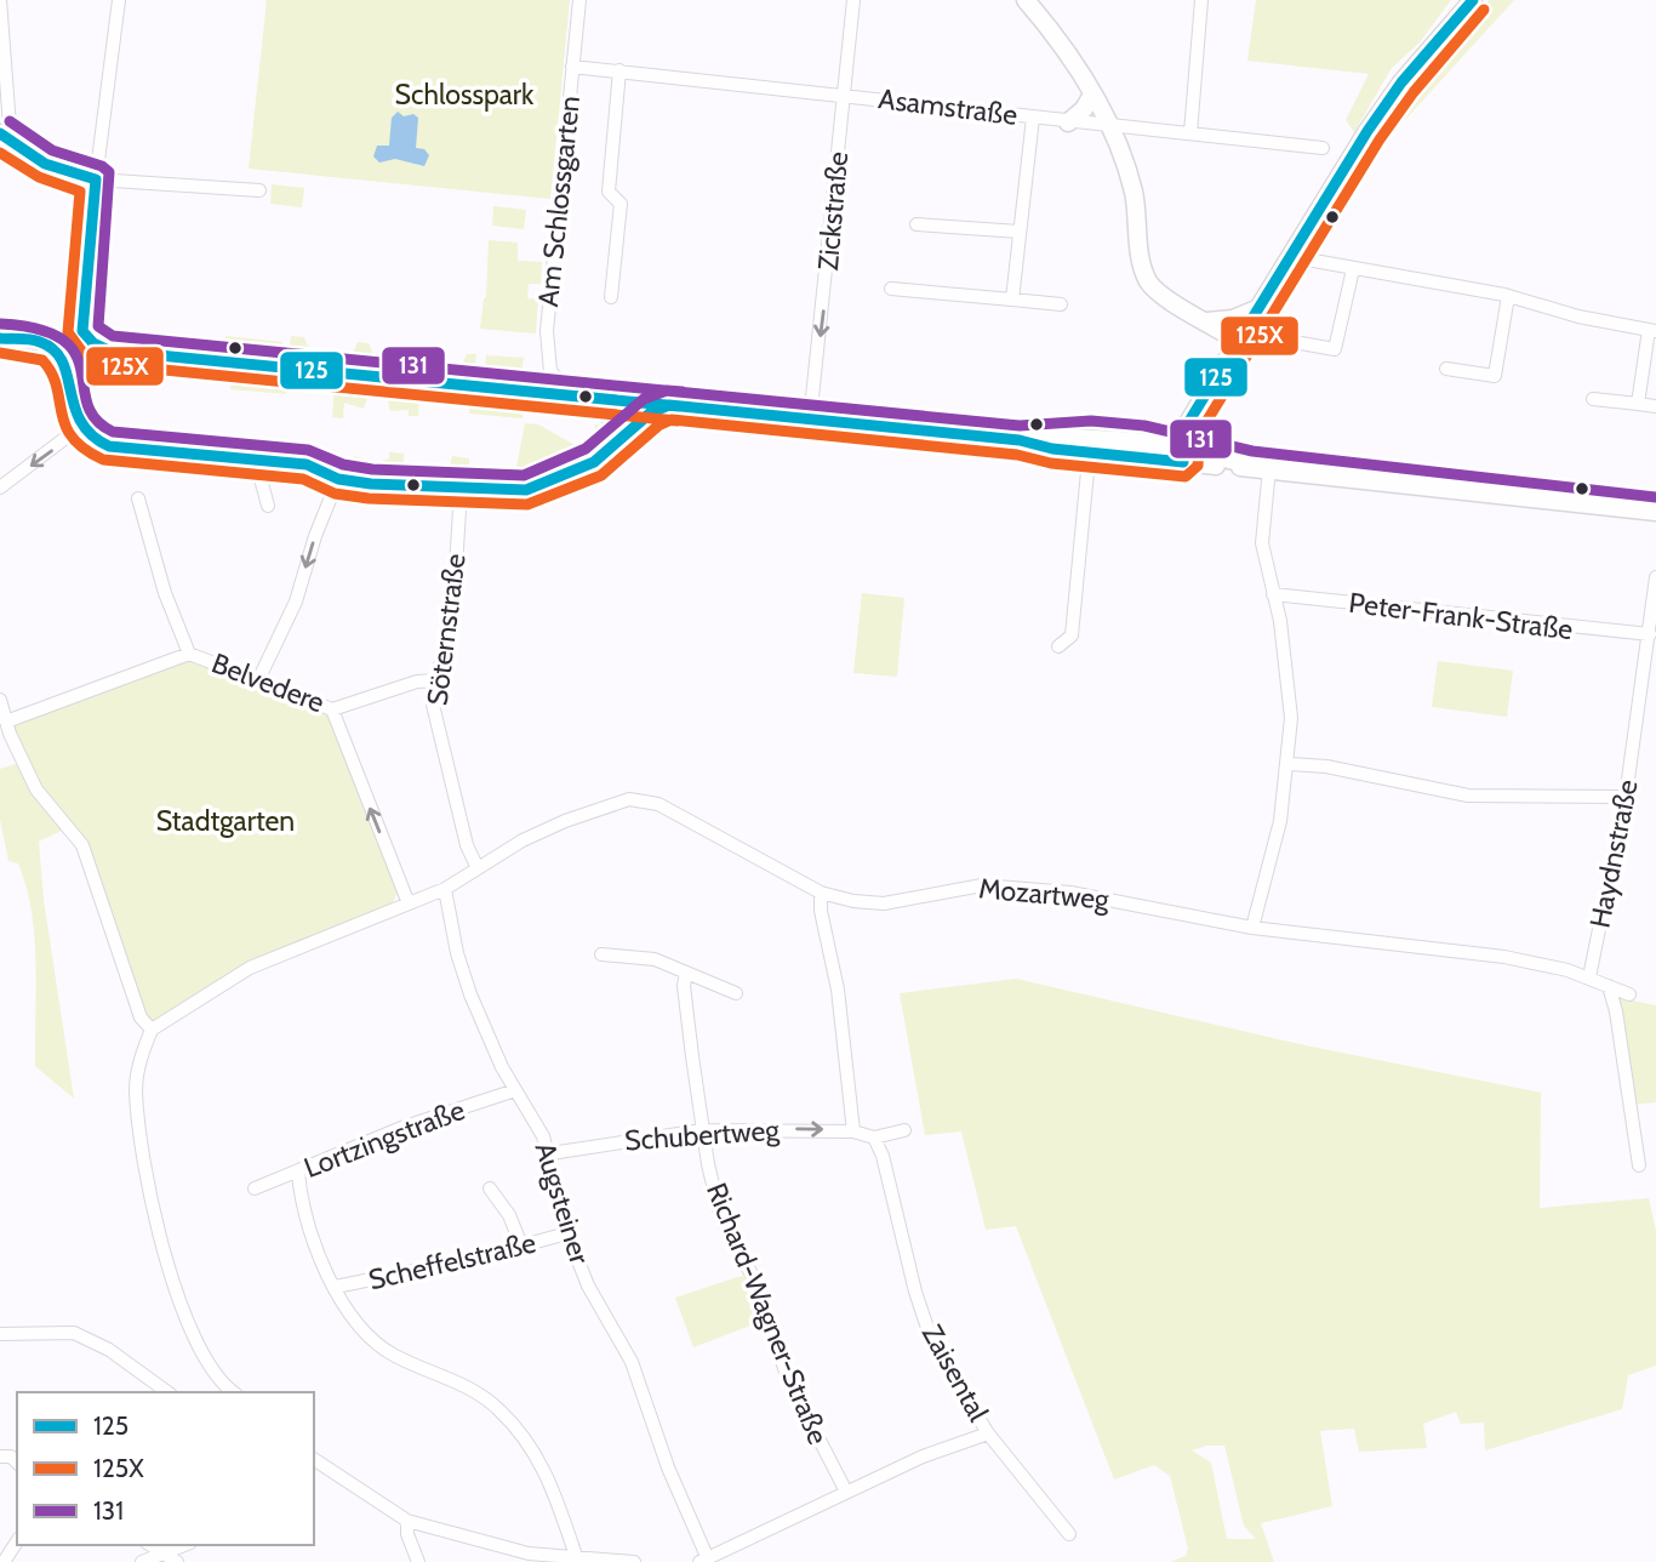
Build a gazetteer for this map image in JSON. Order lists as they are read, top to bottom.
{
  "streets": {
    "street": [
      "Asamstraße",
      "Am Schlossgarten",
      "Zickstraße",
      "Peter-Frank-Straße",
      "Söternstraße",
      "Belvedere",
      "Haydnstraße",
      "Mozartweg",
      "Schubertweg",
      "Lortzingstraße",
      "Augsteiner",
      "Scheffelstraße",
      "Richard-Wagner-Straße",
      "Zaisental"
    ]
  },
  "crossings": [
    ["Asamstraße", "Am Schlossgarten"],
    ["Asamstraße", "Zickstraße"],
    ["Peter-Frank-Straße", "Haydnstraße"],
    ["Söternstraße", "Belvedere"],
    ["Söternstraße", "Mozartweg"],
    ["Haydnstraße", "Mozartweg"],
    ["Mozartweg", "Augsteiner"],
    ["Schubertweg", "Augsteiner"],
    ["Schubertweg", "Richard-Wagner-Straße"],
    ["Lortzingstraße", "Augsteiner"],
    ["Augsteiner", "Scheffelstraße"]
  ],
  "one_way": ["Zickstraße", "Schubertweg"],
  "parks": ["Schlosspark", "Stadtgarten"],
  "lines": ["transit line 125", "transit line 125X", "transit line 131"],
  "legend": ["125", "125X", "131"]
}
